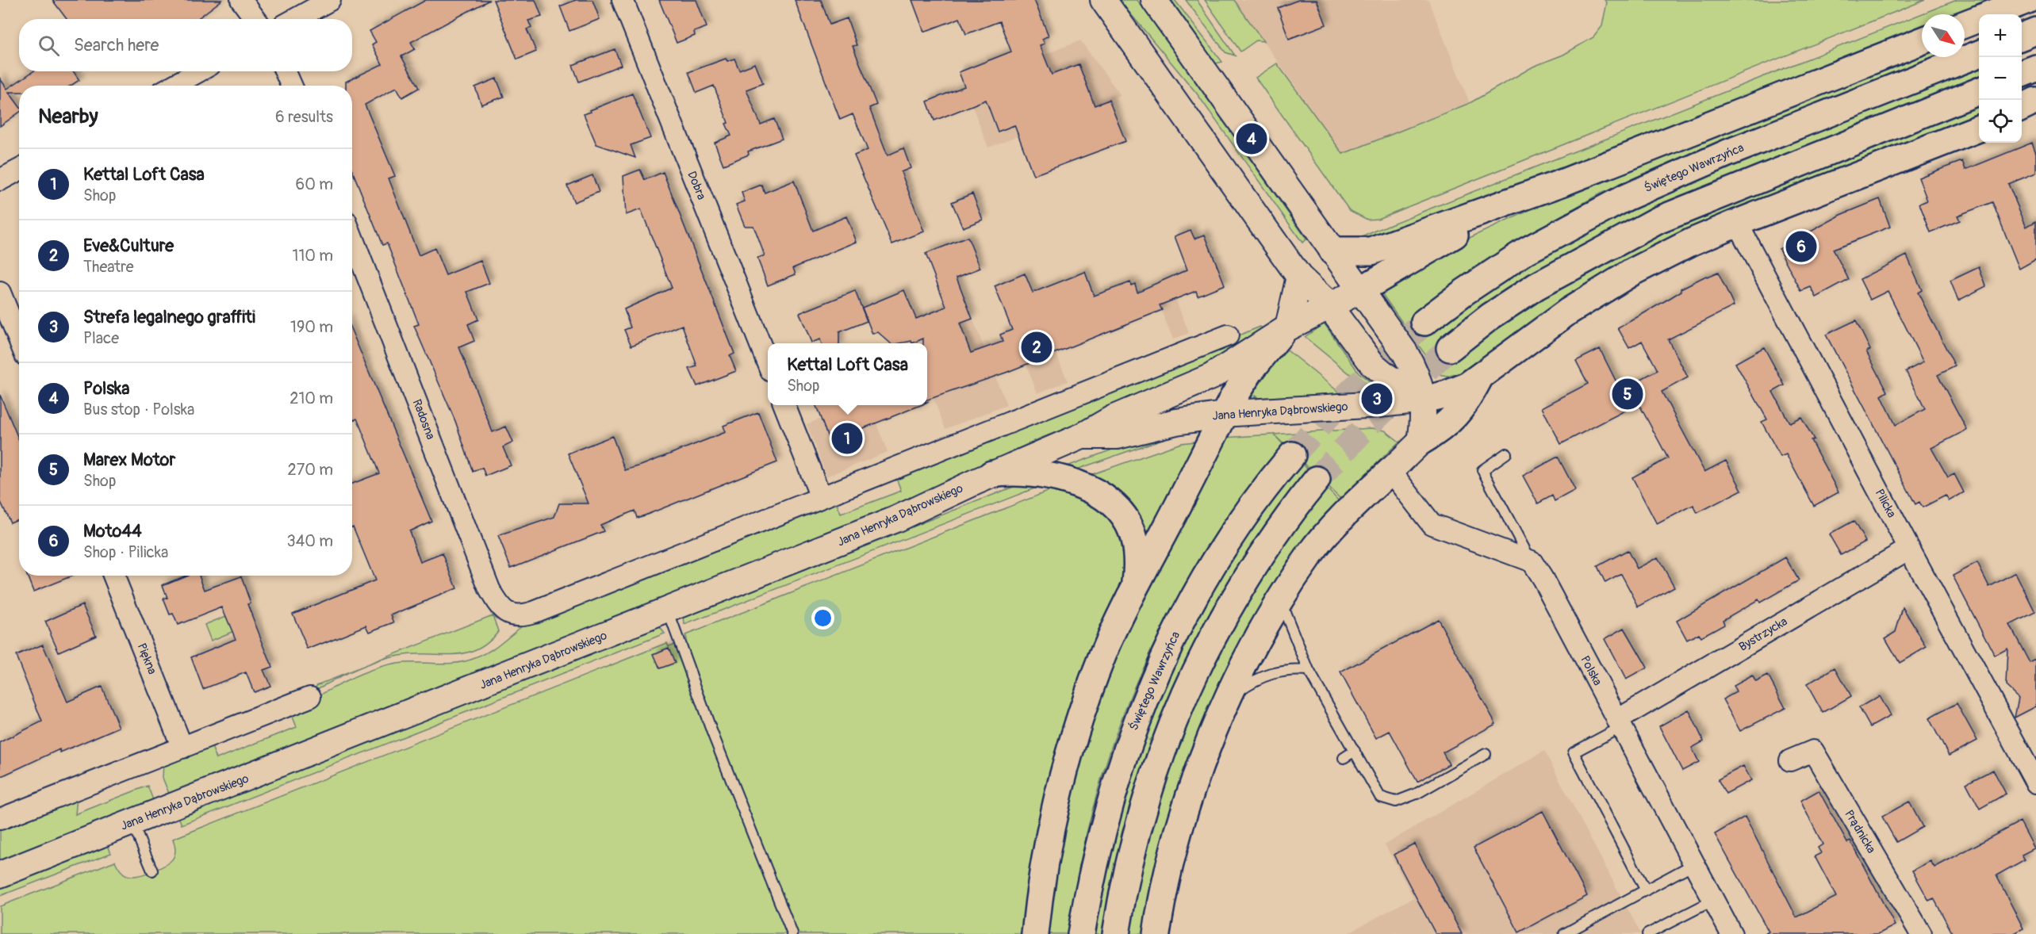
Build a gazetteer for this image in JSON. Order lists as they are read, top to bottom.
{
  "streets": {
    "main road": ["Świętego Wawrzyńca"],
    "street": [
      "Dobra",
      "Jana Henryka Dąbrowskiego",
      "Radosna",
      "Pilicka",
      "Bystrzycka",
      "Piękna",
      "Polska",
      "Prądnicka"
    ]
  },
  "crossings": [
    ["Pilicka", "Bystrzycka"],
    ["Bystrzycka", "Polska"]
  ],
  "north": "bottom right",
  "page": {
    "map_buttons": ["+", "−"],
    "search": "Search here",
    "heading": ["Nearby", "6 results"],
    "pins": [
      "4",
      "6",
      "2",
      "5",
      "3",
      "1"
    ],
    "list": [
      {
        "mark": "1",
        "name": "Kettal Loft Casa",
        "note": "Shop",
        "value": "60 m"
      },
      {
        "mark": "2",
        "name": "Eve&Culture",
        "note": "Theatre",
        "value": "110 m"
      },
      {
        "mark": "3",
        "name": "Strefa legalnego graffiti",
        "note": "Place",
        "value": "190 m"
      },
      {
        "mark": "4",
        "name": "Polska",
        "note": "Bus stop · Polska",
        "value": "210 m"
      },
      {
        "mark": "5",
        "name": "Marex Motor",
        "note": "Shop",
        "value": "270 m"
      },
      {
        "mark": "6",
        "name": "Moto44",
        "note": "Shop · Pilicka",
        "value": "340 m"
      }
    ],
    "popup": ["Kettal Loft Casa", "Shop"]
  }
}
